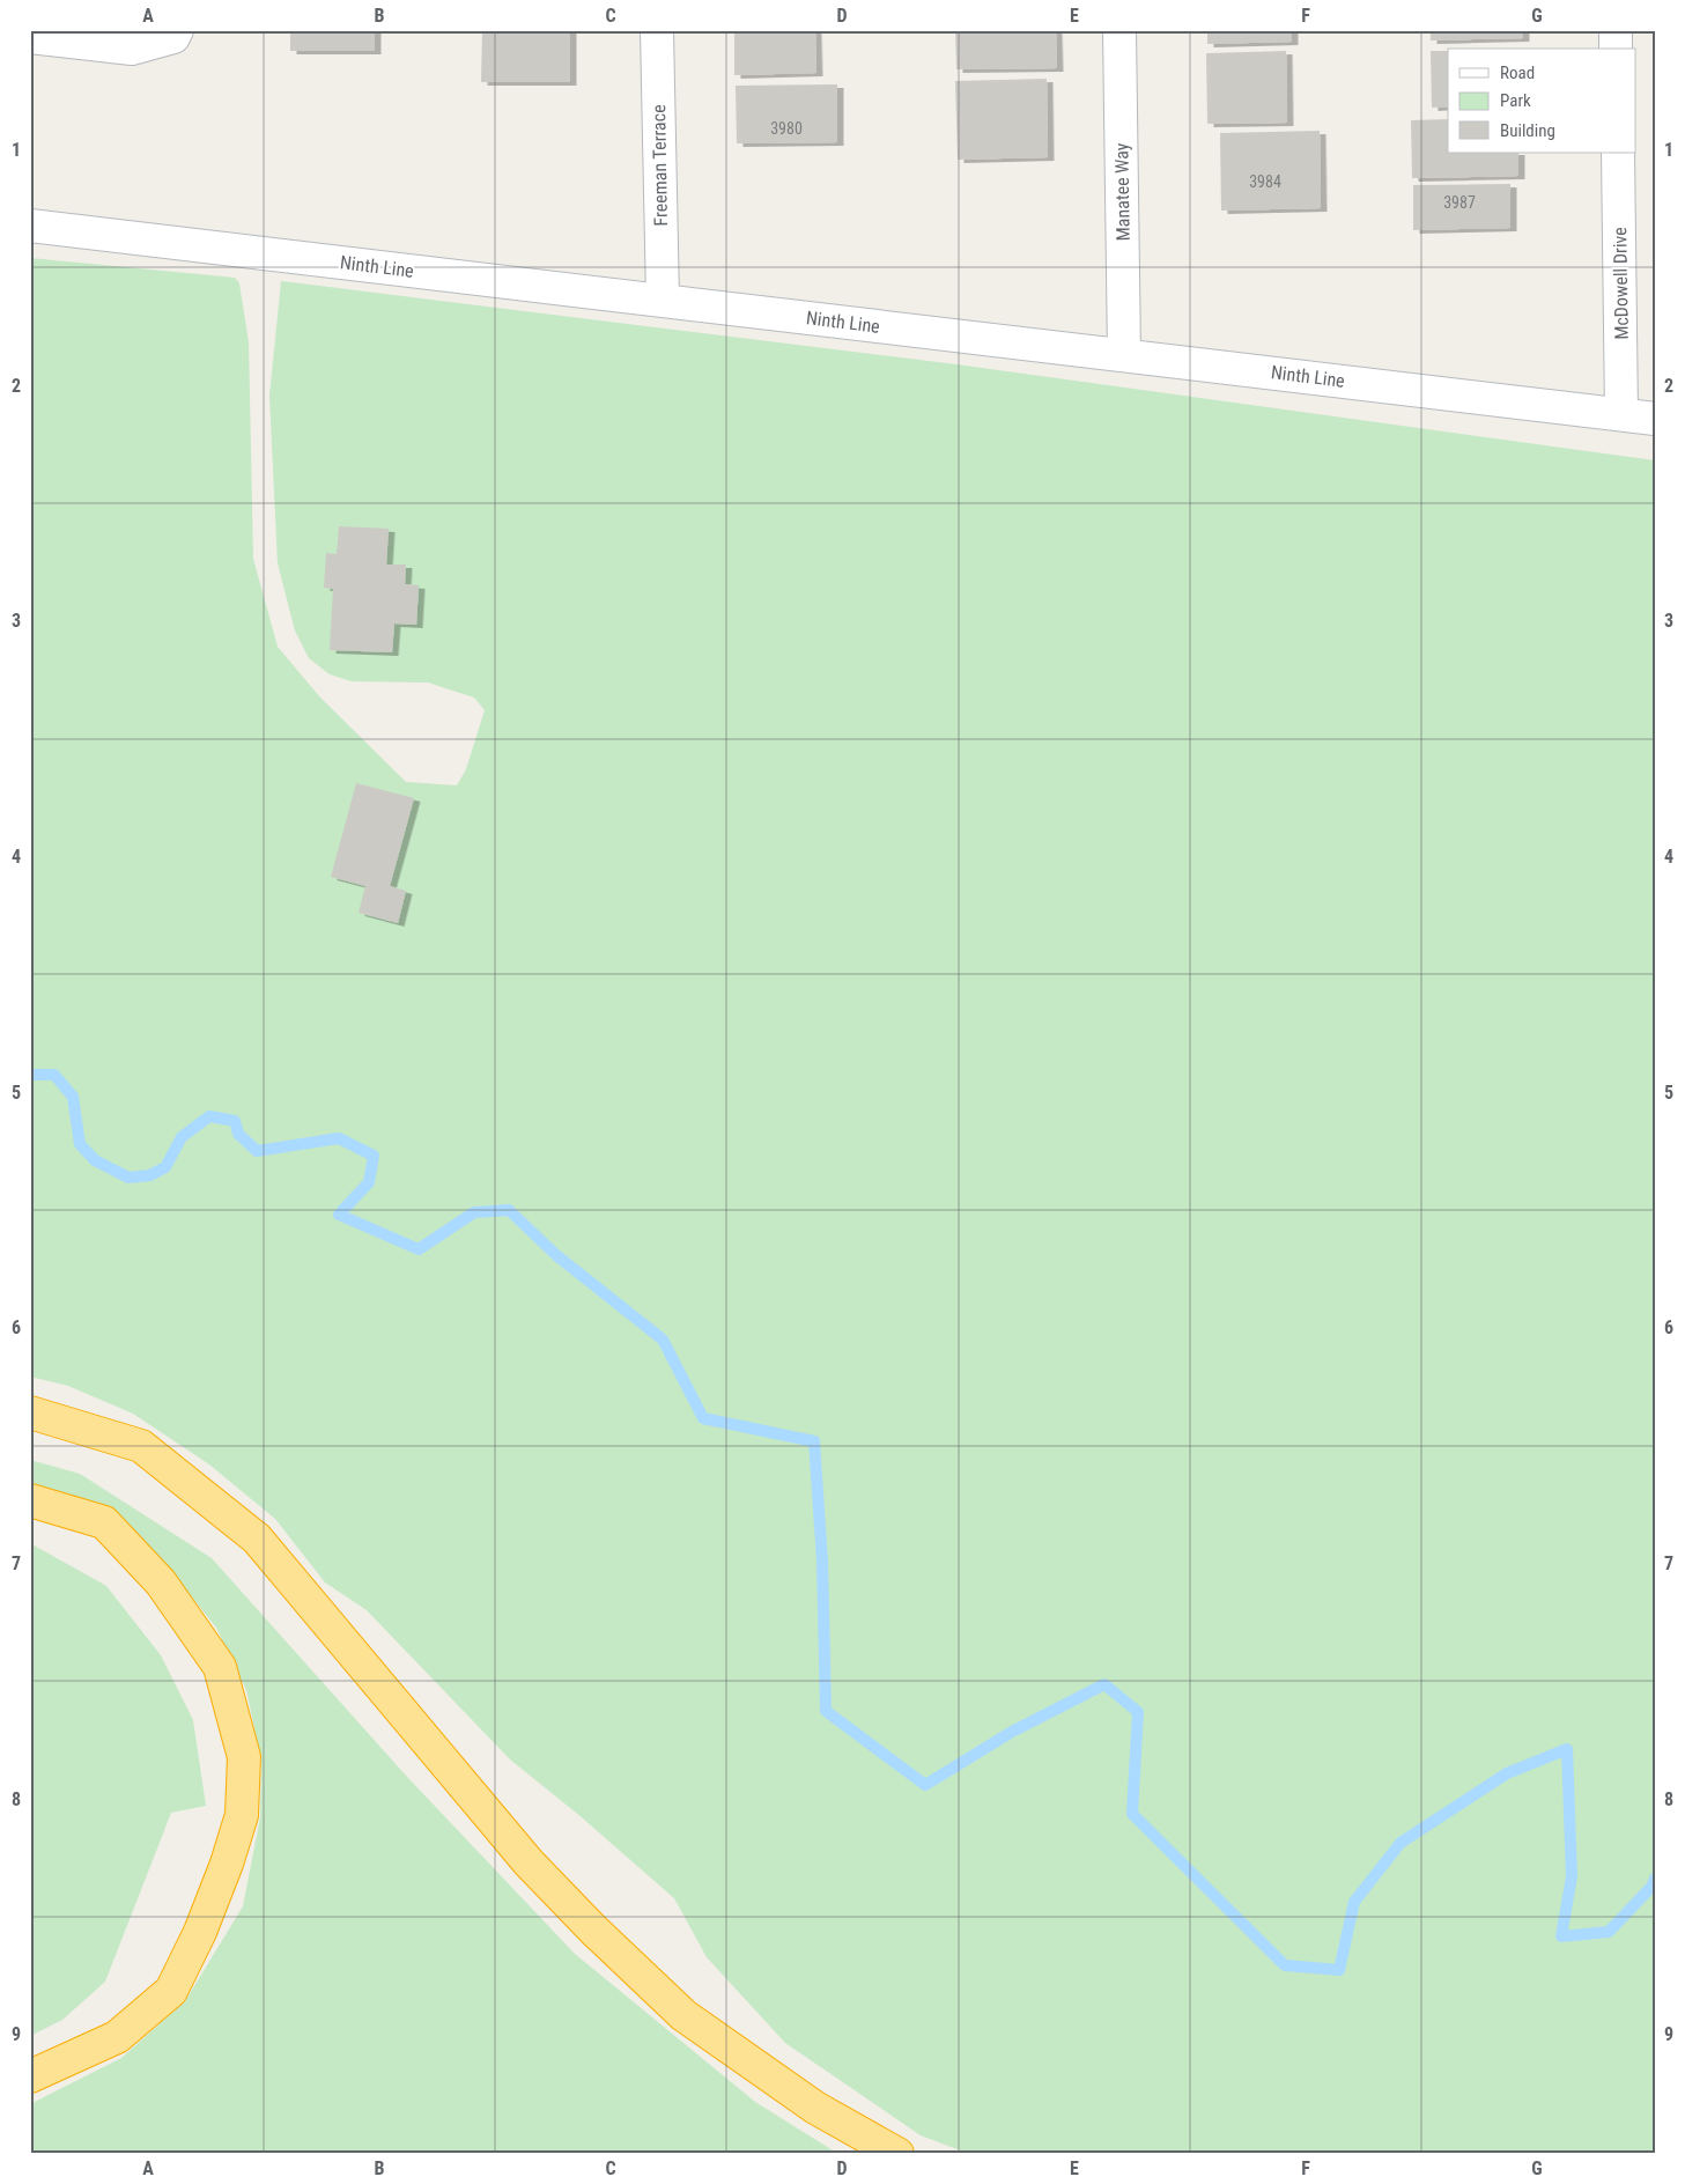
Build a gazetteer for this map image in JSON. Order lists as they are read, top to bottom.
{
  "streets": {
    "main road": [
      "Freeman Terrace",
      "Manatee Way",
      "Ninth Line",
      "McDowell Drive"
    ]
  },
  "crossings": [
    ["Freeman Terrace", "Ninth Line"],
    ["Manatee Way", "Ninth Line"],
    ["Ninth Line", "McDowell Drive"]
  ],
  "house_numbers": ["3980", "3984", "3987"],
  "legend": ["Road", "Park", "Building"],
  "grid": {
    "columns": [
      "A",
      "B",
      "C",
      "D",
      "E",
      "F",
      "G"
    ],
    "rows": [
      "1",
      "2",
      "3",
      "4",
      "5",
      "6",
      "7",
      "8",
      "9"
    ]
  }
}
